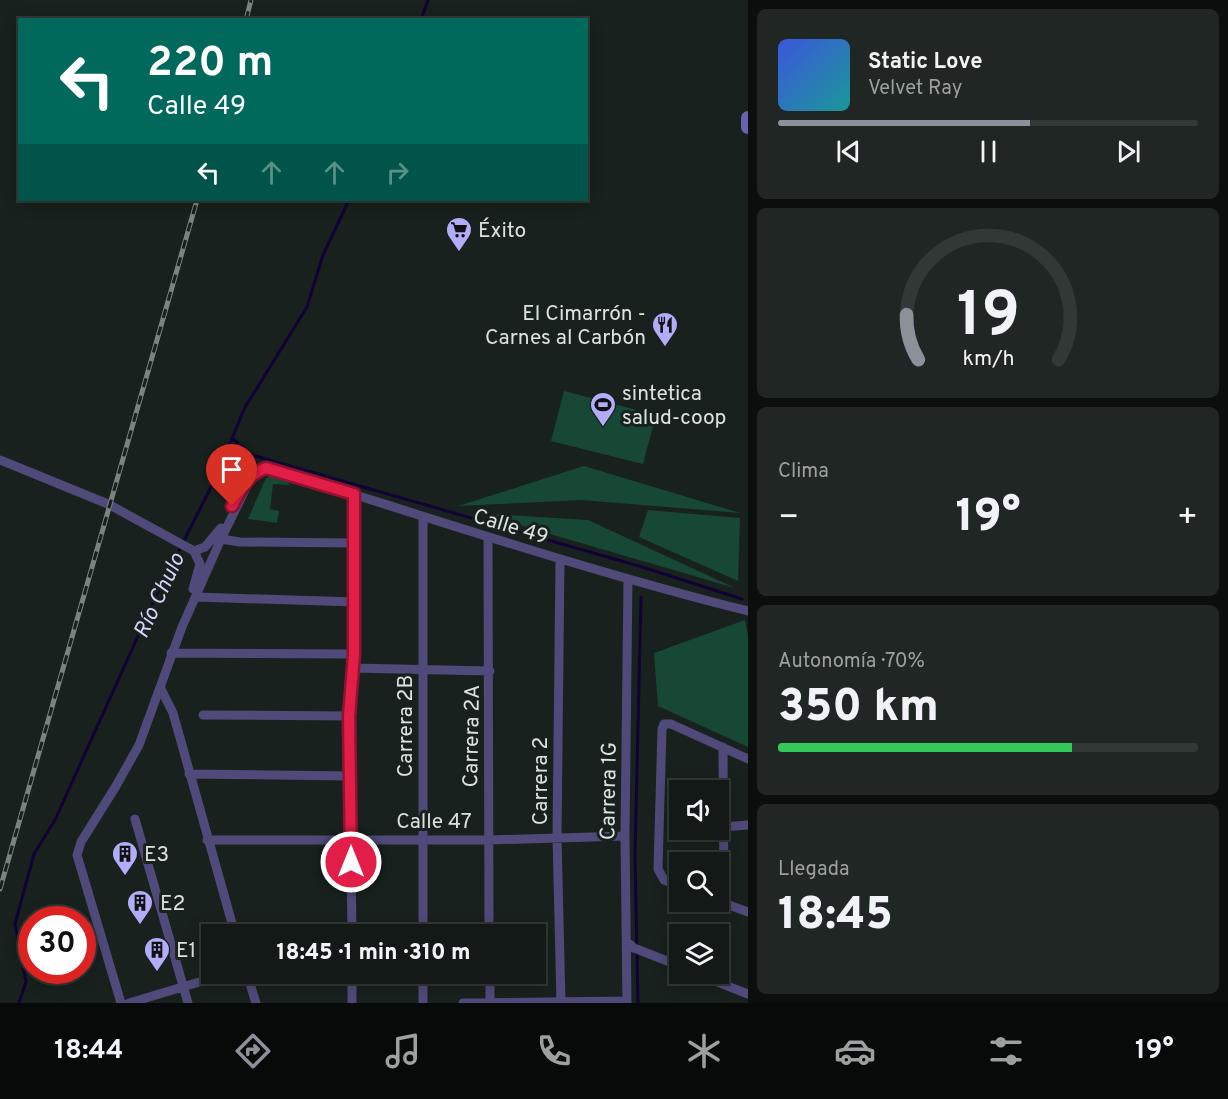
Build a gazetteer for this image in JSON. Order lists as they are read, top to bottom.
{
  "streets": {
    "street": [
      "Calle 49",
      "Carrera 2B",
      "Carrera 2A",
      "Carrera 2",
      "Carrera 1G",
      "Calle 47"
    ]
  },
  "crossings": [
    ["Calle 49", "Carrera 2B"],
    ["Calle 49", "Carrera 2A"],
    ["Calle 49", "Carrera 2"],
    ["Calle 49", "Carrera 1G"],
    ["Carrera 2B", "Calle 47"],
    ["Carrera 2A", "Calle 47"],
    ["Carrera 2", "Calle 47"],
    ["Carrera 1G", "Calle 47"]
  ],
  "water": ["Río Chulo"],
  "places": {
    "supermarket": ["Éxito"],
    "restaurant": ["El Cimarrón - Carnes al Carbón"],
    "sports": ["sintetica salud-coop"],
    "building": ["E3", "E2", "E1"]
  },
  "page": {
    "turn": ["220 m", "Calle 49"],
    "song": ["Static Love", "Velvet Ray"],
    "tile": [
      "Clima",
      ["Autonomía · 70%", "350 km"],
      ["Llegada", "18:45"]
    ],
    "heat": ["−", "19°", "+"],
    "limit": "30",
    "trip": "18:45 · 1 min · 310 m",
    "tabs": ["18:44", "19°"],
    "gauge": ["19", "km/h"]
  }
}
